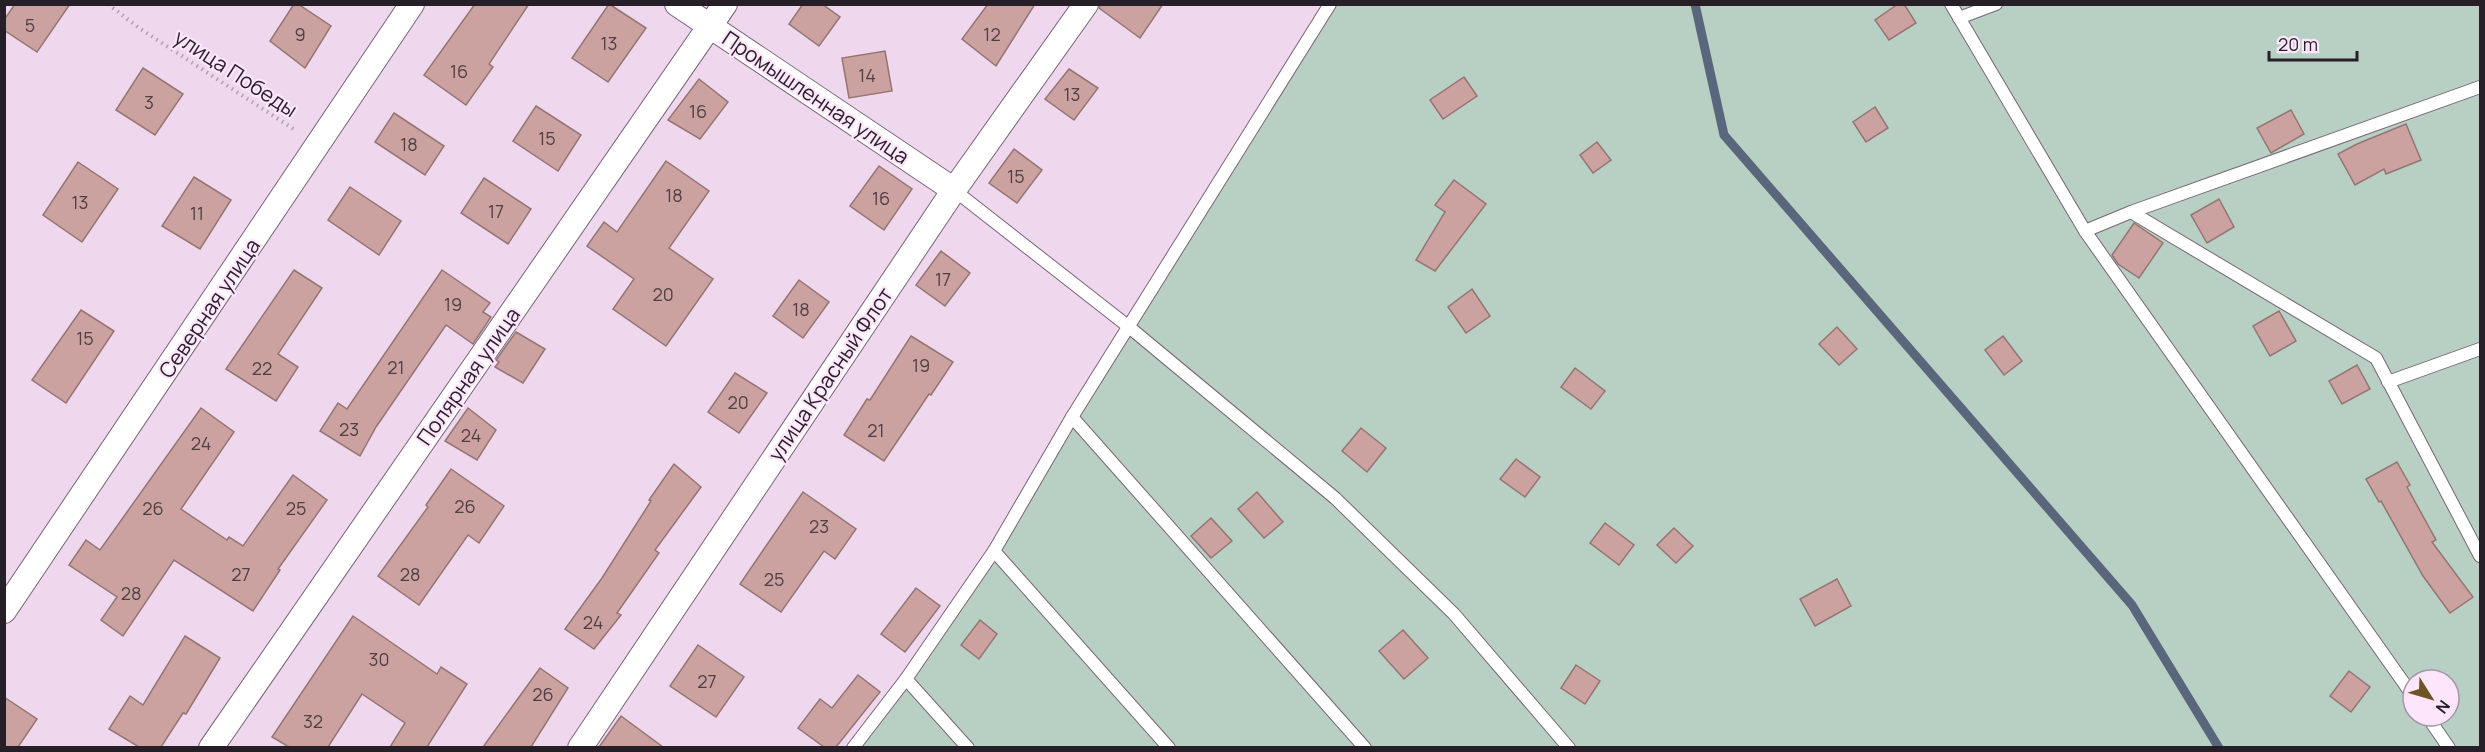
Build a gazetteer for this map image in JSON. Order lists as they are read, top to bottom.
{
  "streets": {
    "street": [
      "Промышленная улица",
      "Северная улица",
      "улица Красный Флот",
      "Полярная улица"
    ],
    "path": ["улица Победы"]
  },
  "crossings": [
    ["улица Победы", "Северная улица"],
    ["Промышленная улица", "улица Красный Флот"],
    ["Промышленная улица", "Полярная улица"]
  ],
  "house_numbers": [
    "5",
    "9",
    "12",
    "13",
    "16",
    "14",
    "13",
    "3",
    "16",
    "15",
    "18",
    "15",
    "18",
    "16",
    "13",
    "17",
    "11",
    "17",
    "20",
    "19",
    "18",
    "15",
    "19",
    "21",
    "22",
    "20",
    "23",
    "21",
    "24",
    "24",
    "26",
    "26",
    "25",
    "23",
    "27",
    "28",
    "25",
    "28",
    "24",
    "30",
    "27",
    "26",
    "32"
  ],
  "scale_bar": "20 m",
  "north": "bottom right"
}
